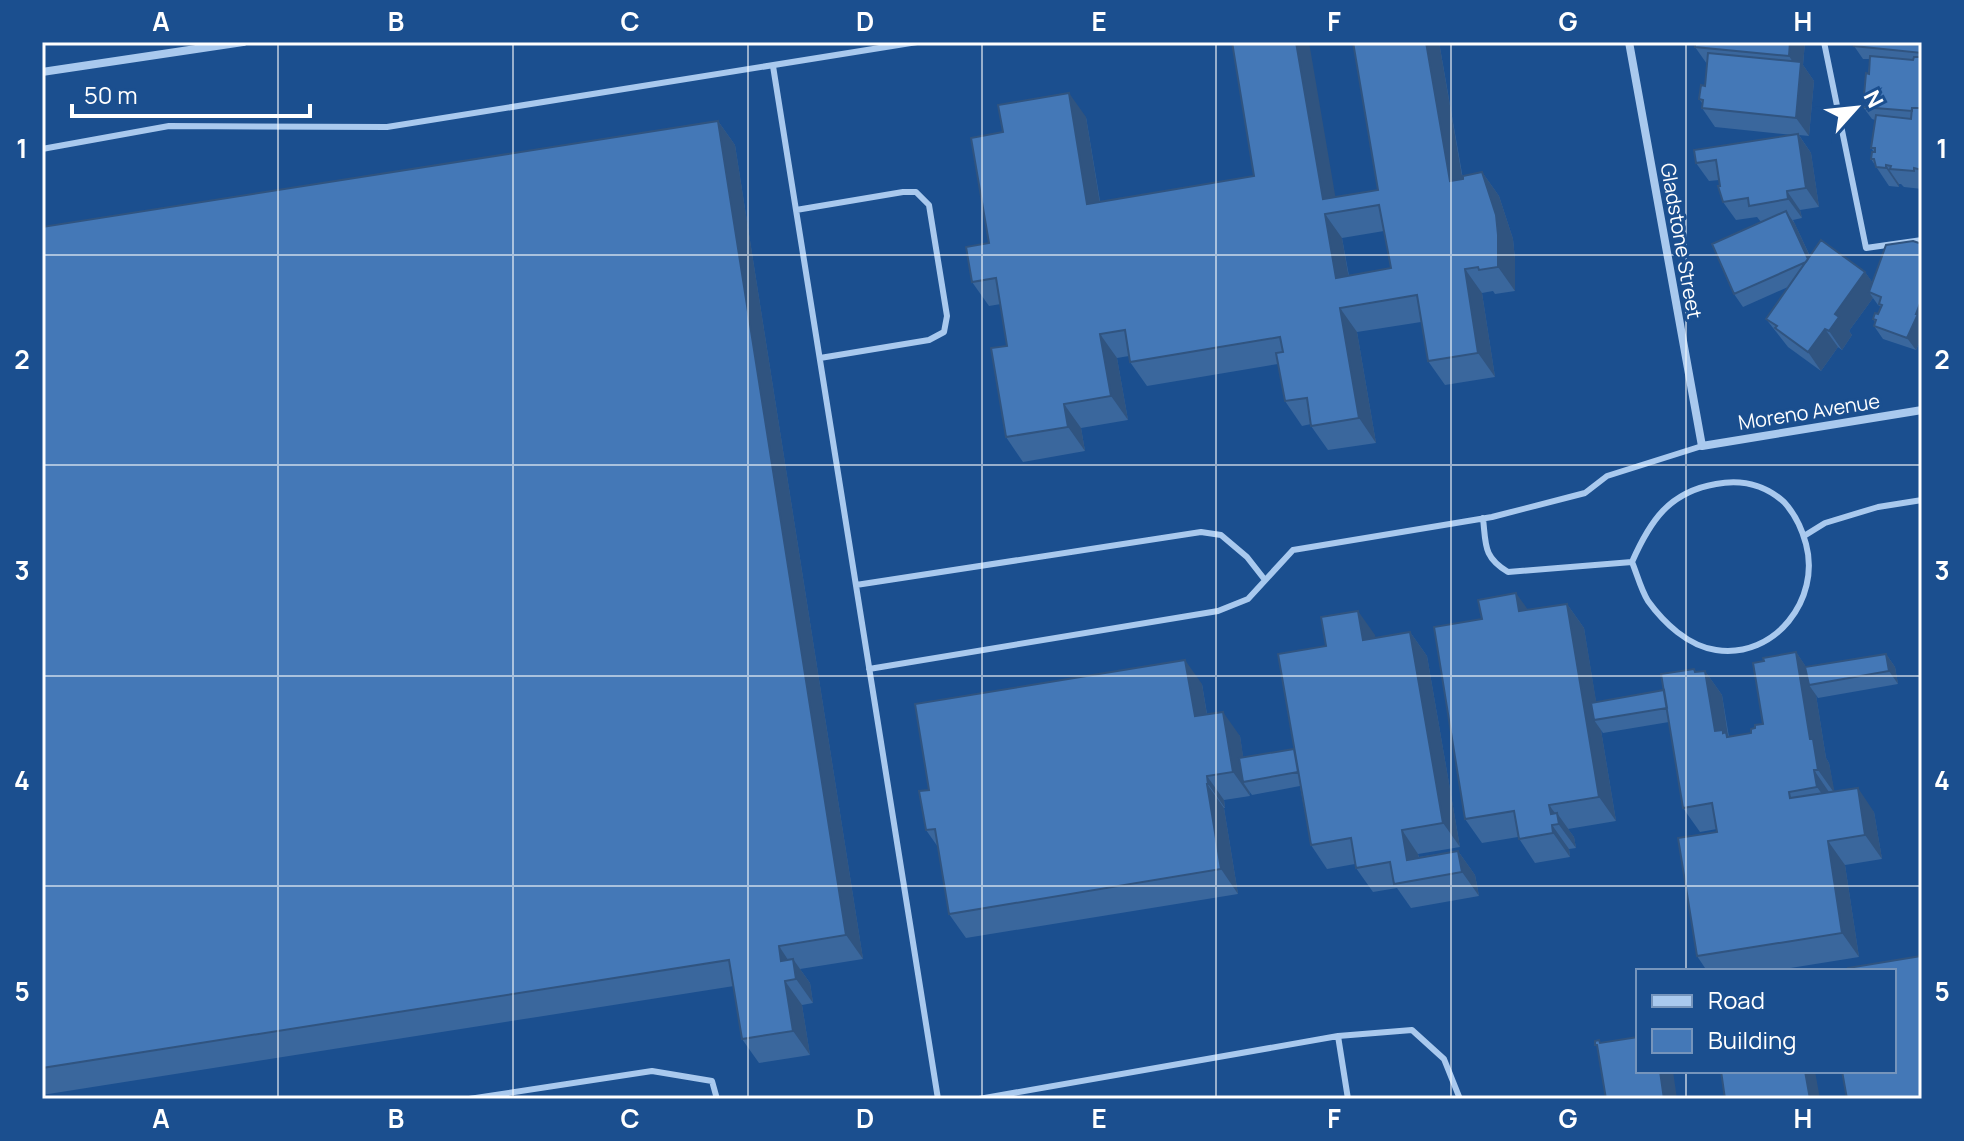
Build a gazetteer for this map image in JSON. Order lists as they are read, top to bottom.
{
  "streets": {
    "street": ["Gladstone Street", "Moreno Avenue"]
  },
  "crossings": [
    ["Gladstone Street", "Moreno Avenue"]
  ],
  "legend": ["Road", "Building"],
  "scale_bar": "50 m",
  "north": "top right",
  "grid": {
    "columns": [
      "A",
      "B",
      "C",
      "D",
      "E",
      "F",
      "G",
      "H"
    ],
    "rows": [
      "1",
      "2",
      "3",
      "4",
      "5"
    ]
  }
}
